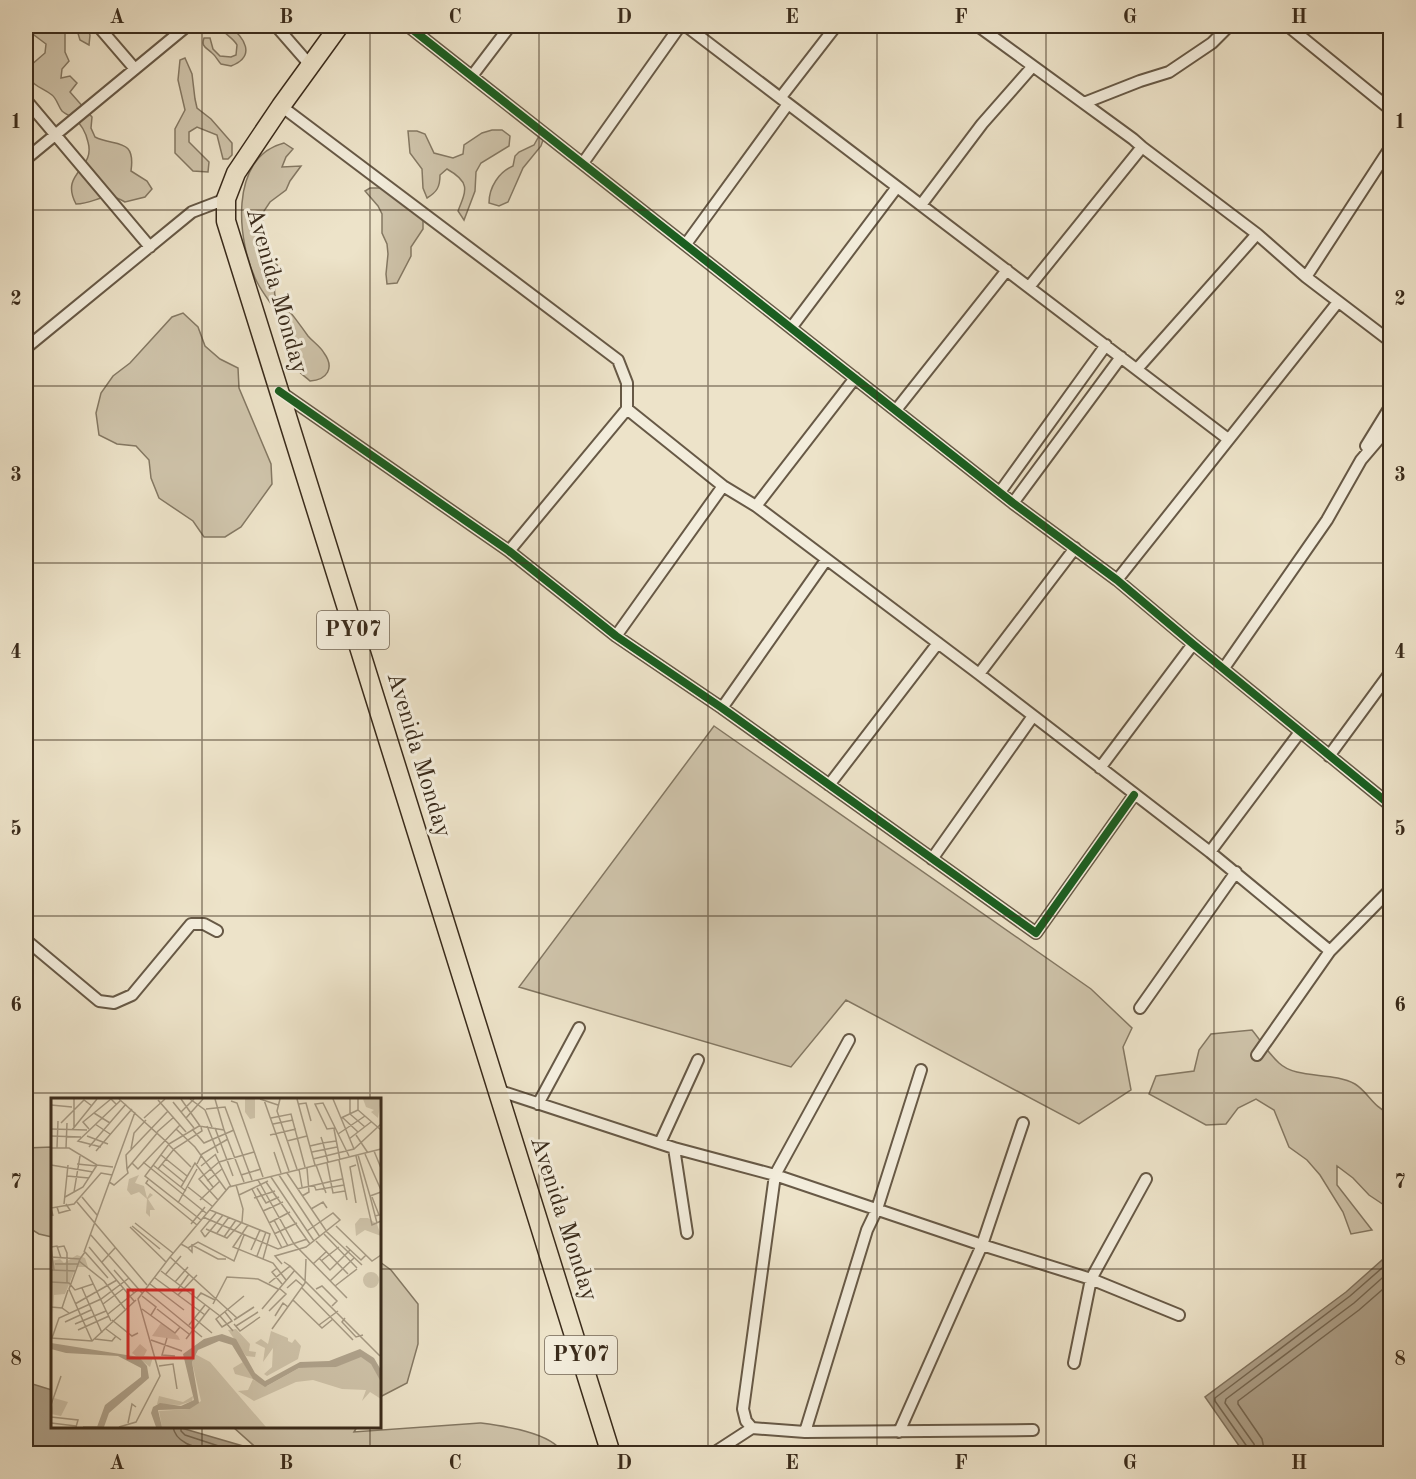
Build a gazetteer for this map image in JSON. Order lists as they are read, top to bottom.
{
  "streets": {
    "highway": ["Avenida Monday", "PY07"]
  },
  "grid": {
    "columns": [
      "A",
      "B",
      "C",
      "D",
      "E",
      "F",
      "G",
      "H"
    ],
    "rows": [
      "1",
      "2",
      "3",
      "4",
      "5",
      "6",
      "7",
      "8"
    ]
  }
}
